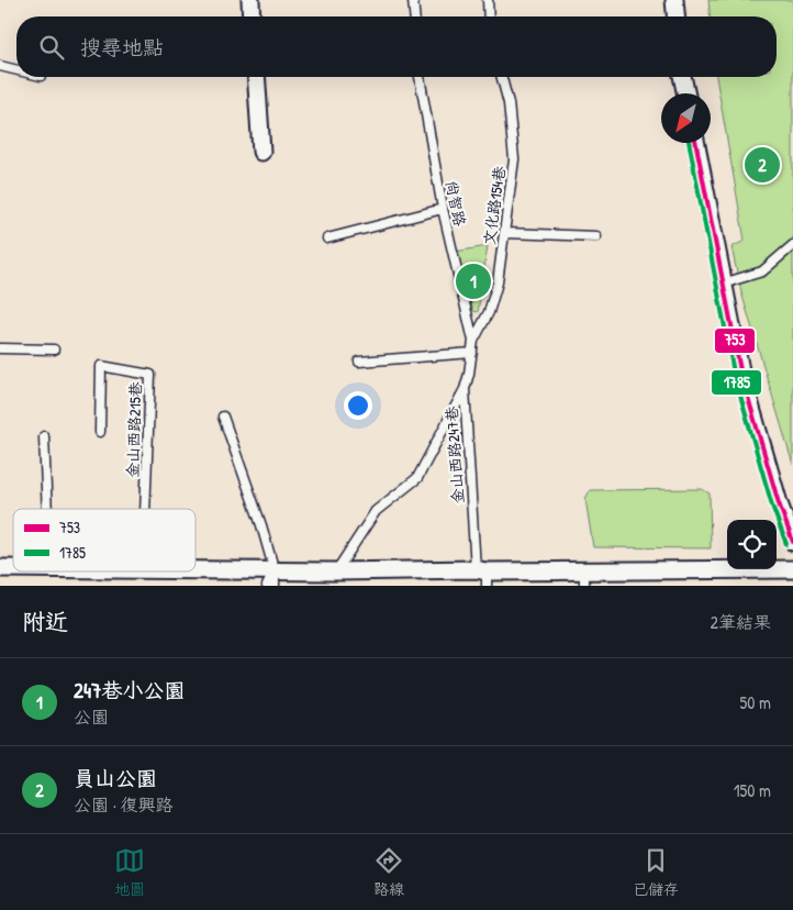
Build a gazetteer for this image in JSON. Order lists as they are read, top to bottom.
{
  "streets": {
    "lane": [
      "尚智路",
      "文化路154巷",
      "金山西路215巷",
      "金山西路247巷"
    ]
  },
  "crossings": [
    ["尚智路", "文化路154巷"],
    ["尚智路", "金山西路247巷"],
    ["文化路154巷", "金山西路247巷"]
  ],
  "lines": ["transit line 753", "transit line 1785"],
  "legend": ["753", "1785"],
  "north": "bottom left",
  "page": {
    "search": "搜尋地點",
    "pins": ["2", "1"],
    "heading": ["附近", "2筆結果"],
    "list": [
      {
        "mark": "1",
        "name": "247巷小公園",
        "note": "公園",
        "value": "50 m"
      },
      {
        "mark": "2",
        "name": "員山公園",
        "note": "公園 · 復興路",
        "value": "150 m"
      }
    ],
    "nav": ["地圖", "路線", "已儲存"]
  }
}
